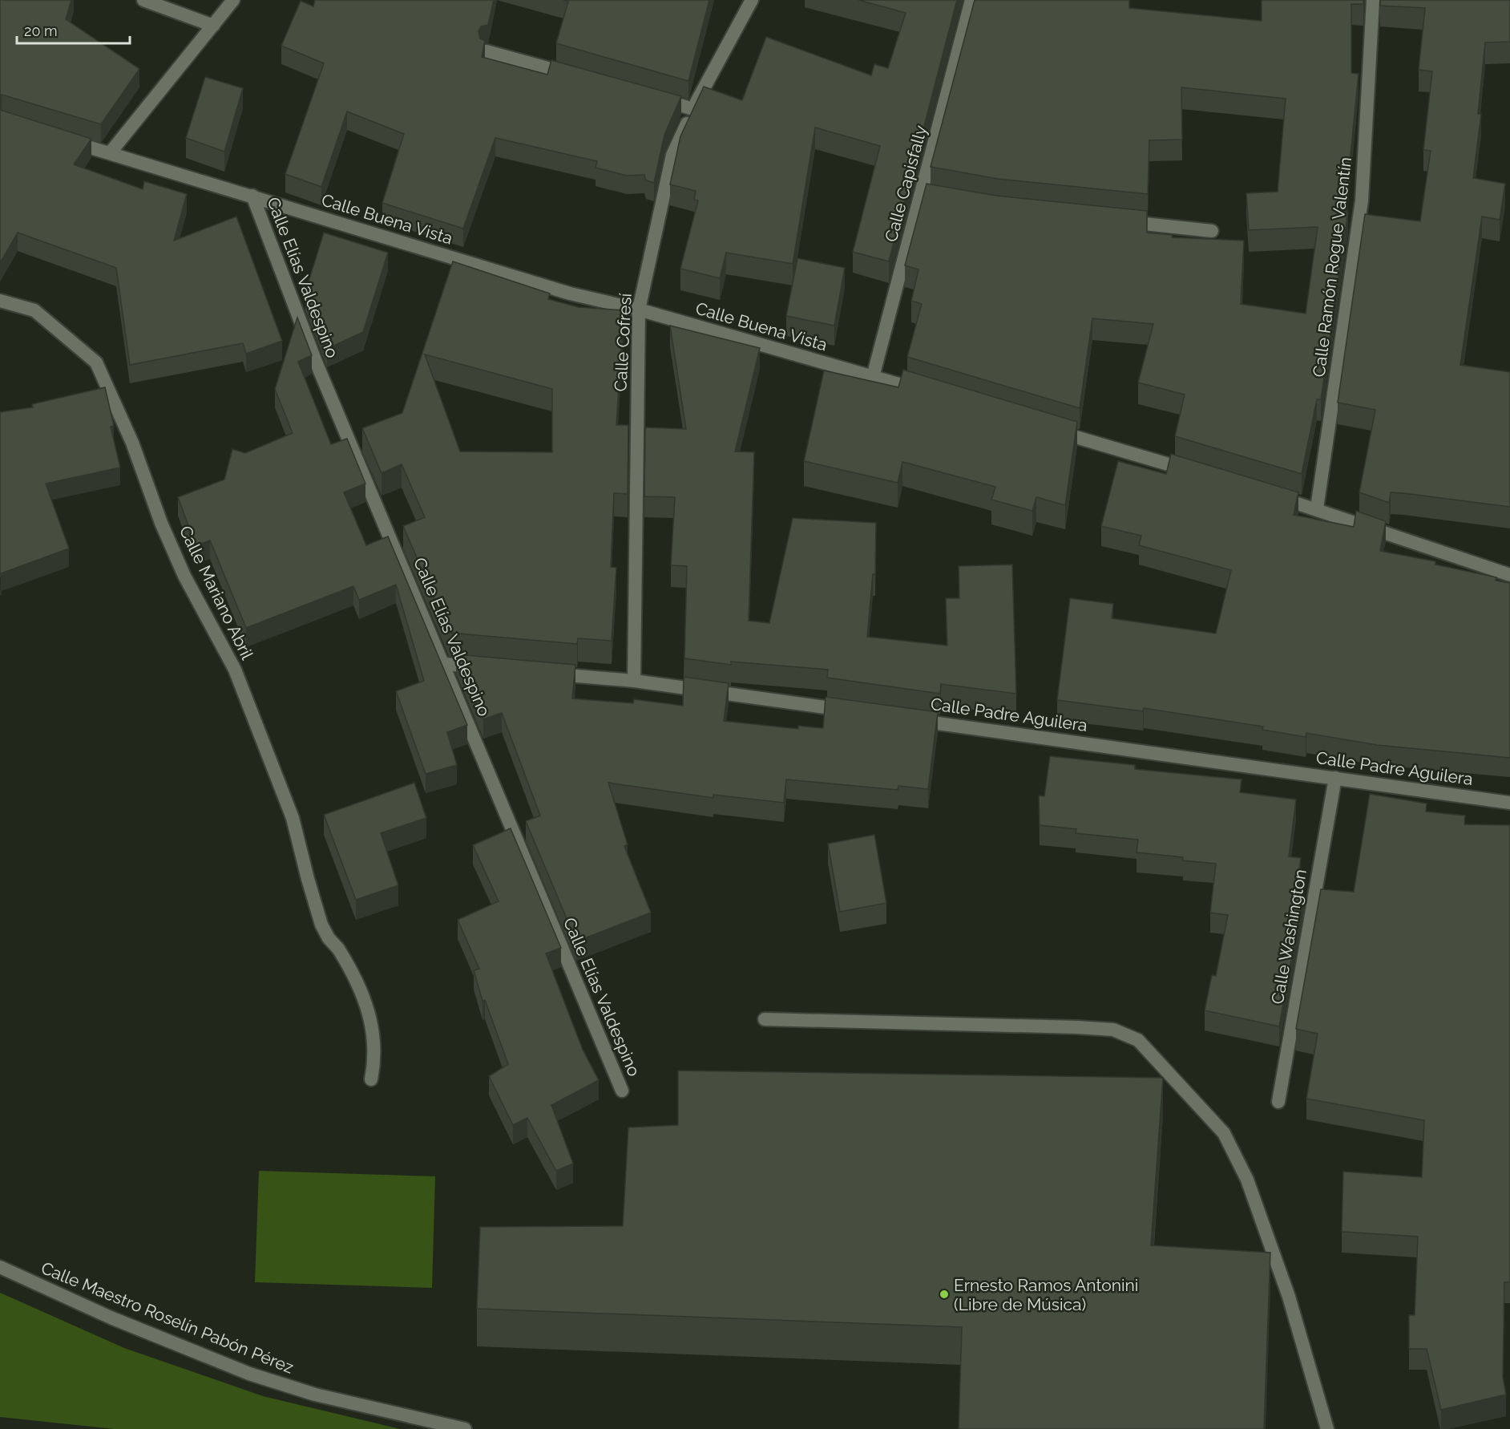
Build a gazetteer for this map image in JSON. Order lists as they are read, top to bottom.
{
  "streets": {
    "street": [
      "Calle Capisfally",
      "Calle Buena Vista",
      "Calle Ramón Rogue Valentín",
      "Calle Elías Valdespino",
      "Calle Cofresí",
      "Calle Mariano Abril",
      "Calle Padre Aguilera",
      "Calle Washington",
      "Calle Maestro Roselín Pabón Pérez"
    ]
  },
  "crossings": [
    ["Calle Capisfally", "Calle Buena Vista"],
    ["Calle Buena Vista", "Calle Elías Valdespino"],
    ["Calle Buena Vista", "Calle Cofresí"],
    ["Calle Padre Aguilera", "Calle Washington"]
  ],
  "places": ["Ernesto Ramos Antonini (Libre de Música)"],
  "scale_bar": "20 m"
}
